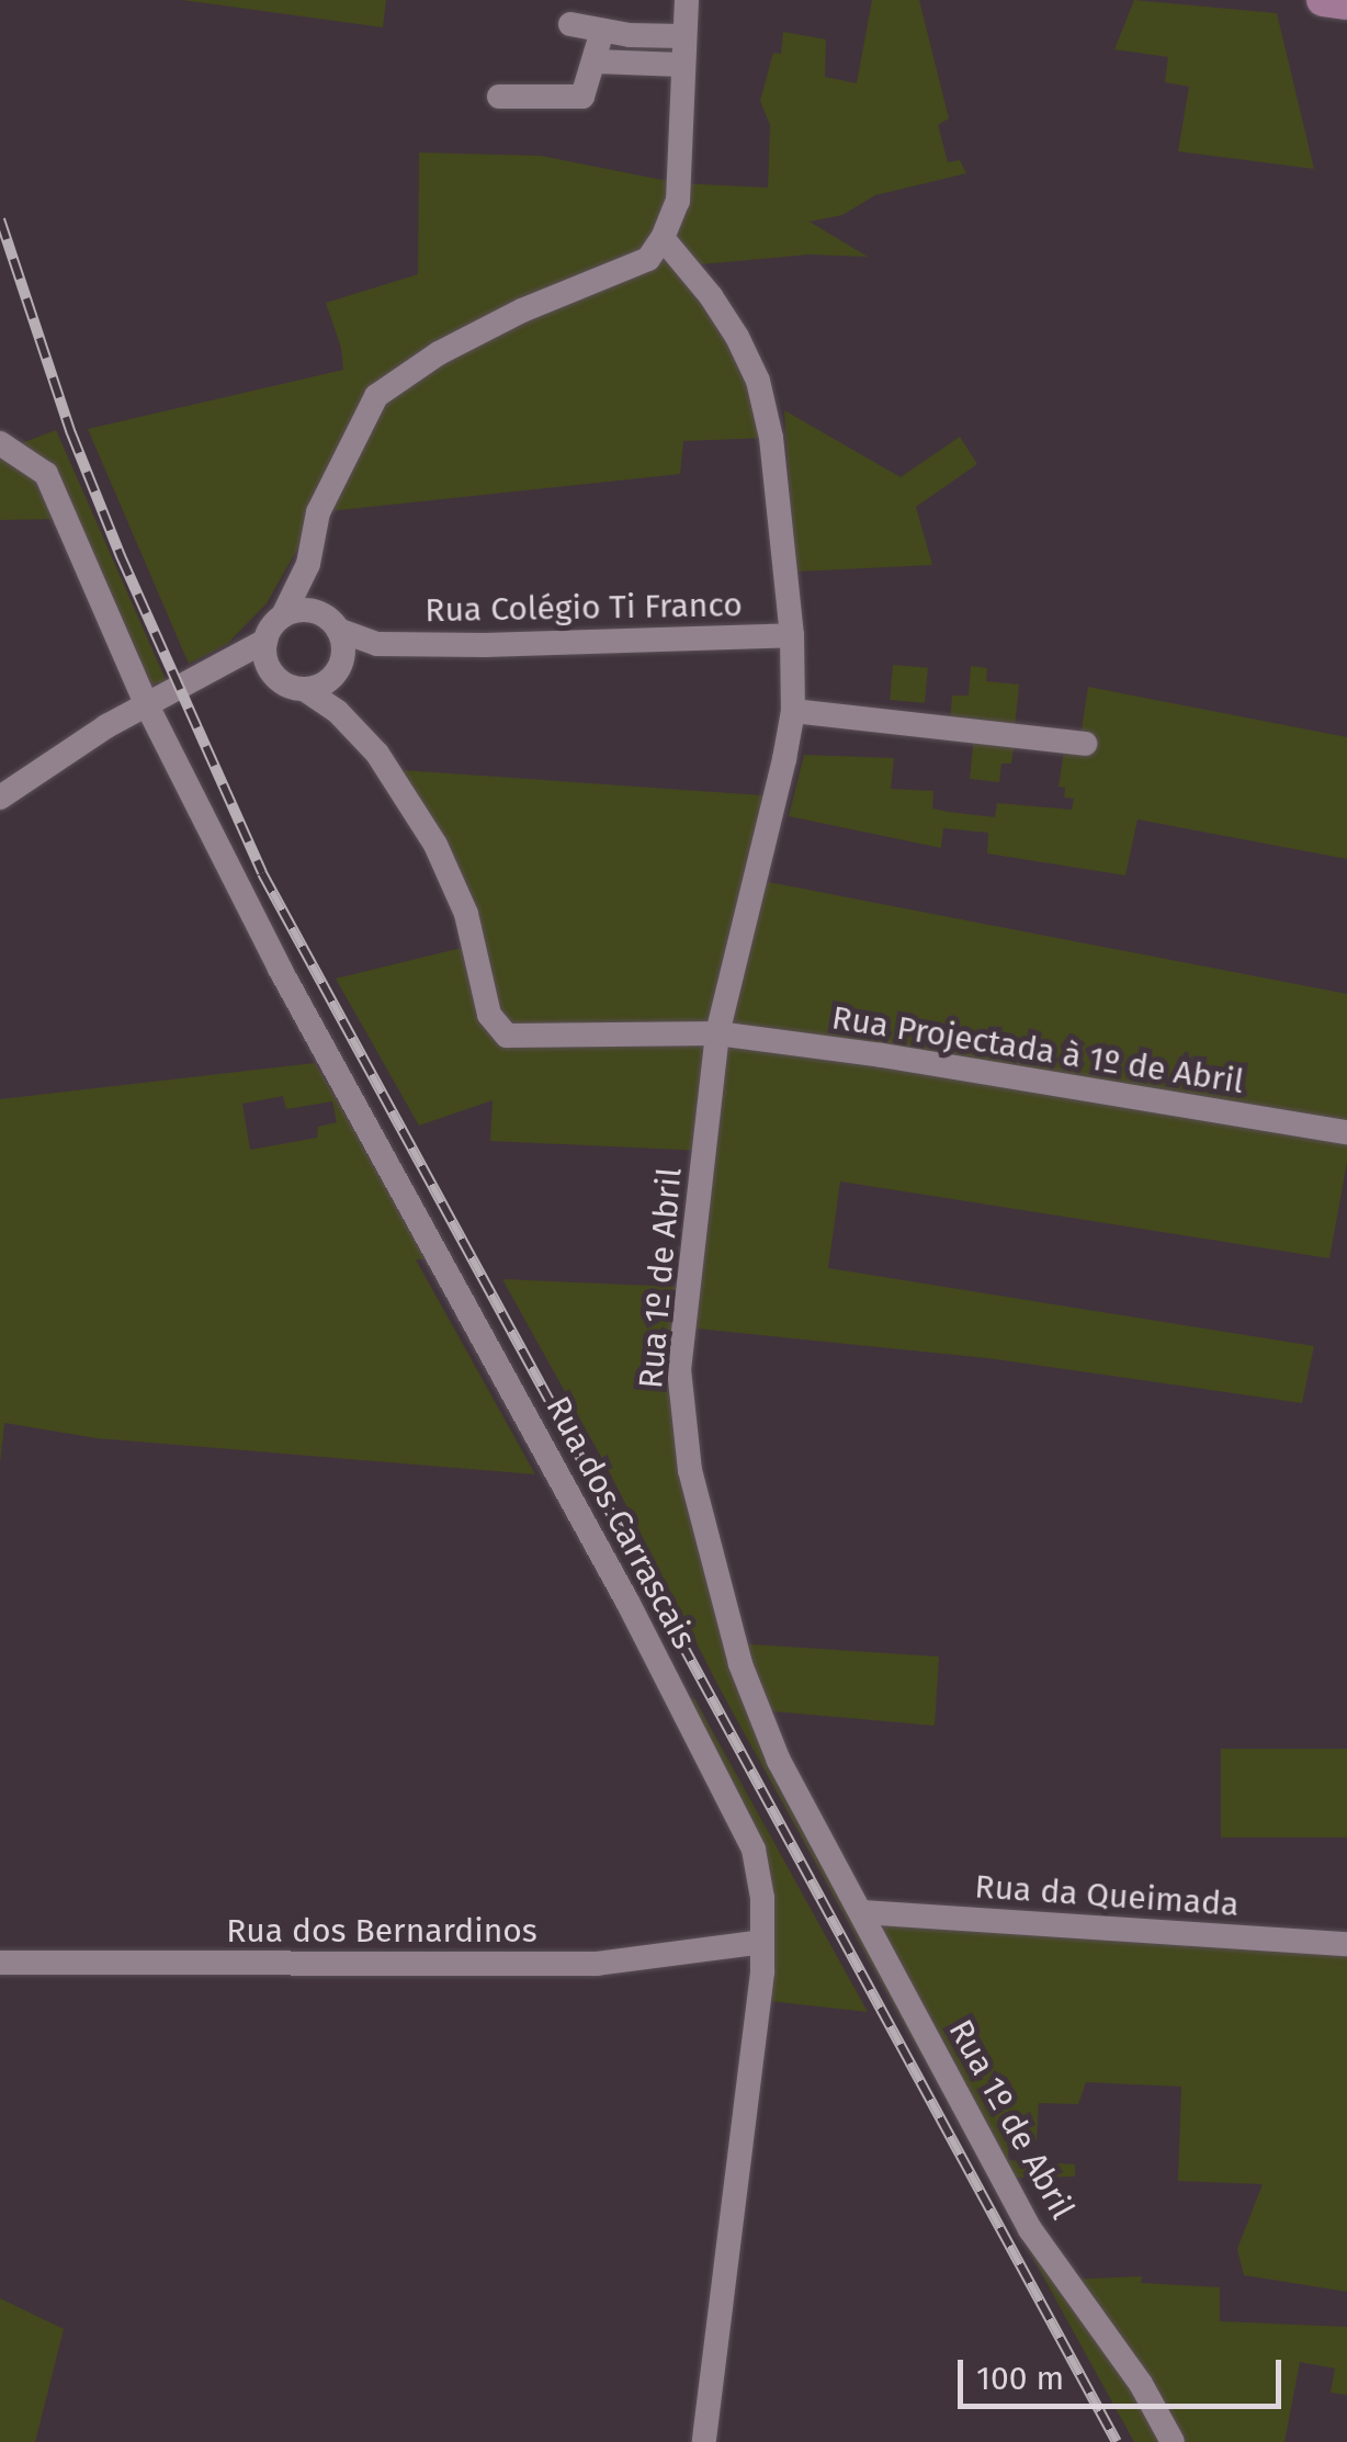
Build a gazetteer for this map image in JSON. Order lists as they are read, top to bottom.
{
  "streets": {
    "street": [
      "Rua Colégio Ti Franco",
      "Rua Projectada à 1º de Abril",
      "Rua 1º de Abril",
      "Rua dos Carrascais",
      "Rua da Queimada",
      "Rua dos Bernardinos"
    ]
  },
  "crossings": [
    ["Rua Colégio Ti Franco", "Rua 1º de Abril"],
    ["Rua Projectada à 1º de Abril", "Rua 1º de Abril"],
    ["Rua 1º de Abril", "Rua da Queimada"],
    ["Rua dos Carrascais", "Rua dos Bernardinos"]
  ],
  "scale_bar": "100 m"
}
